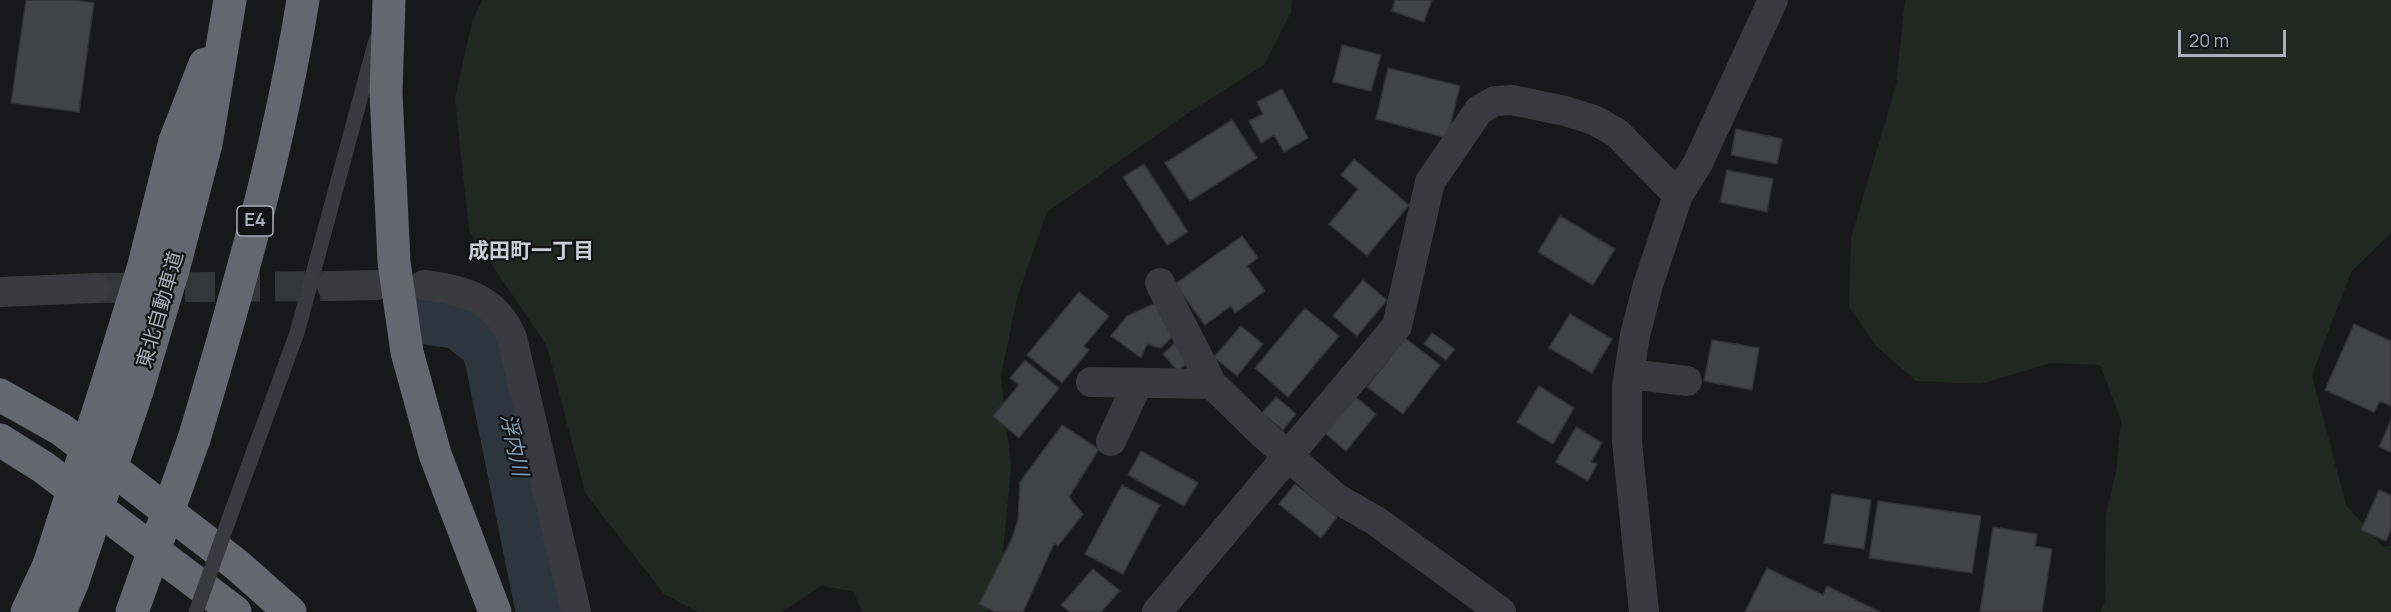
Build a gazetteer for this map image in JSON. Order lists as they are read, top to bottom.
{
  "streets": {
    "highway": ["E4", "東北自動車道"]
  },
  "districts": ["成田町一丁目"],
  "water": ["浮内川"],
  "scale_bar": "20 m"
}
